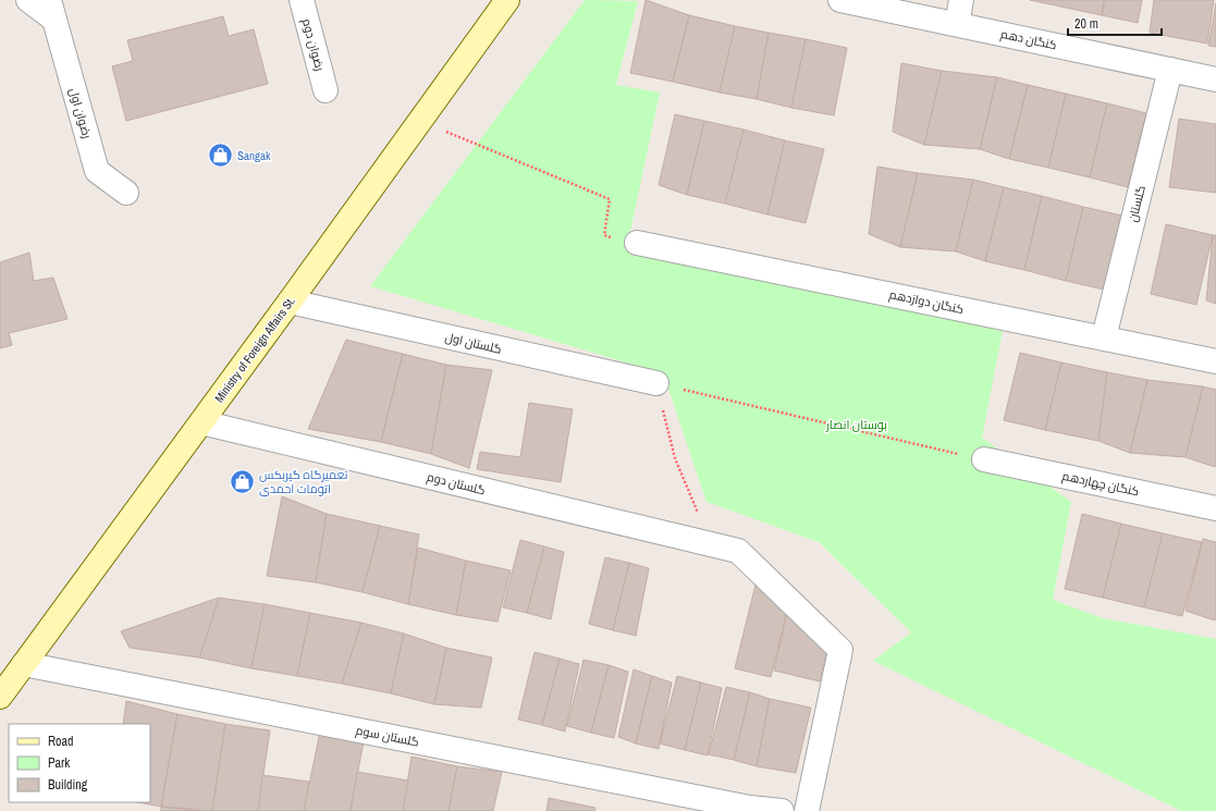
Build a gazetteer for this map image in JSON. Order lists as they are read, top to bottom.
{
  "streets": {
    "main road": ["Ministry of Foreign Affairs St."],
    "street": [
      "کنگان دهم",
      "رضوان دوم",
      "رضوان اول",
      "گلستان",
      "کنگان دوازدهم",
      "گلستان اول",
      "گلستان دوم",
      "کنگان چهاردهم",
      "گلستان سوم"
    ]
  },
  "crossings": [
    ["کنگان دهم", "گلستان"],
    ["گلستان", "کنگان دوازدهم"],
    ["گلستان اول", "Ministry of Foreign Affairs St."],
    ["Ministry of Foreign Affairs St.", "گلستان دوم"],
    ["Ministry of Foreign Affairs St.", "گلستان سوم"]
  ],
  "parks": ["بوستان انصار"],
  "places": {
    "shop": ["Sangak", "تعمیرگاه گیربکس اتومات احمدی"]
  },
  "legend": ["Road", "Park", "Building"],
  "scale_bar": "20 m"
}
